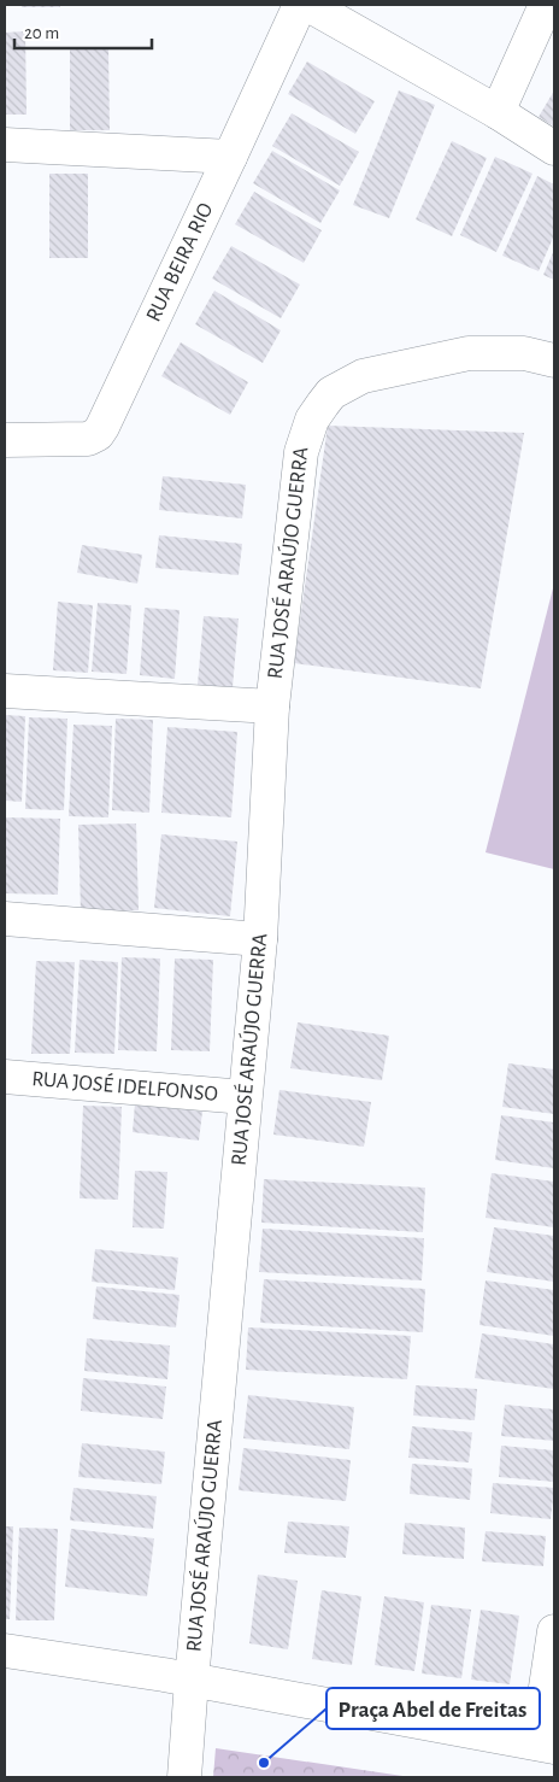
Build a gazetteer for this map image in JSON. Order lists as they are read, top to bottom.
{
  "streets": {
    "street": ["RUA BEIRA RIO", "RUA JOSÉ ARAÚJO GUERRA", "RUA JOSÉ IDELFONSO"]
  },
  "crossings": [
    ["RUA JOSÉ ARAÚJO GUERRA", "RUA JOSÉ IDELFONSO"]
  ],
  "places": ["Praça Abel de Freitas"],
  "scale_bar": "20 m"
}
